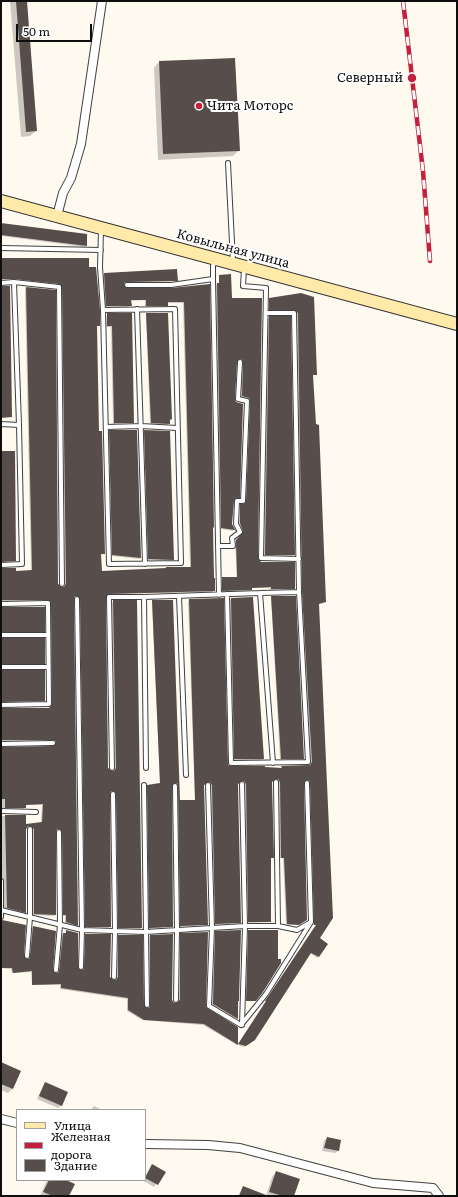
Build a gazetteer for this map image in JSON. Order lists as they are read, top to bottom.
{
  "streets": {
    "main road": ["Ковыльная улица"]
  },
  "places": ["Северный", "Чита Моторс"],
  "legend": ["Улица", "Железная дорога", "Здание"],
  "scale_bar": "50 m"
}
